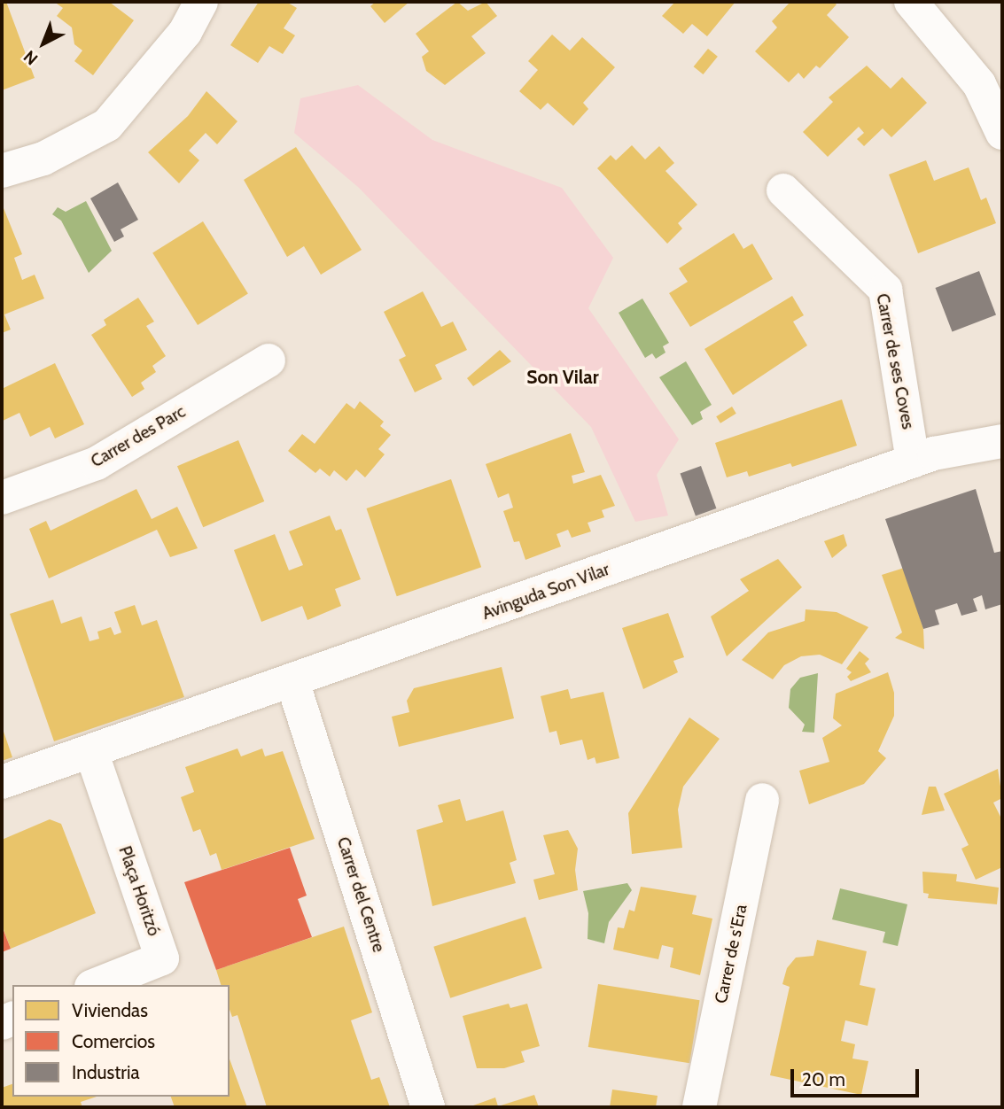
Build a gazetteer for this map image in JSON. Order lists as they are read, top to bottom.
{
  "streets": {
    "street": [
      "Carrer de ses Coves",
      "Carrer des Parc",
      "Avinguda Son Vilar",
      "Plaça Horitzó",
      "Carrer del Centre",
      "Carrer de s'Era"
    ]
  },
  "crossings": [
    ["Carrer de ses Coves", "Avinguda Son Vilar"],
    ["Avinguda Son Vilar", "Plaça Horitzó"],
    ["Avinguda Son Vilar", "Carrer del Centre"]
  ],
  "districts": ["Son Vilar"],
  "legend": ["Viviendas", "Comercios", "Industria"],
  "scale_bar": "20 m",
  "north": "bottom left"
}
